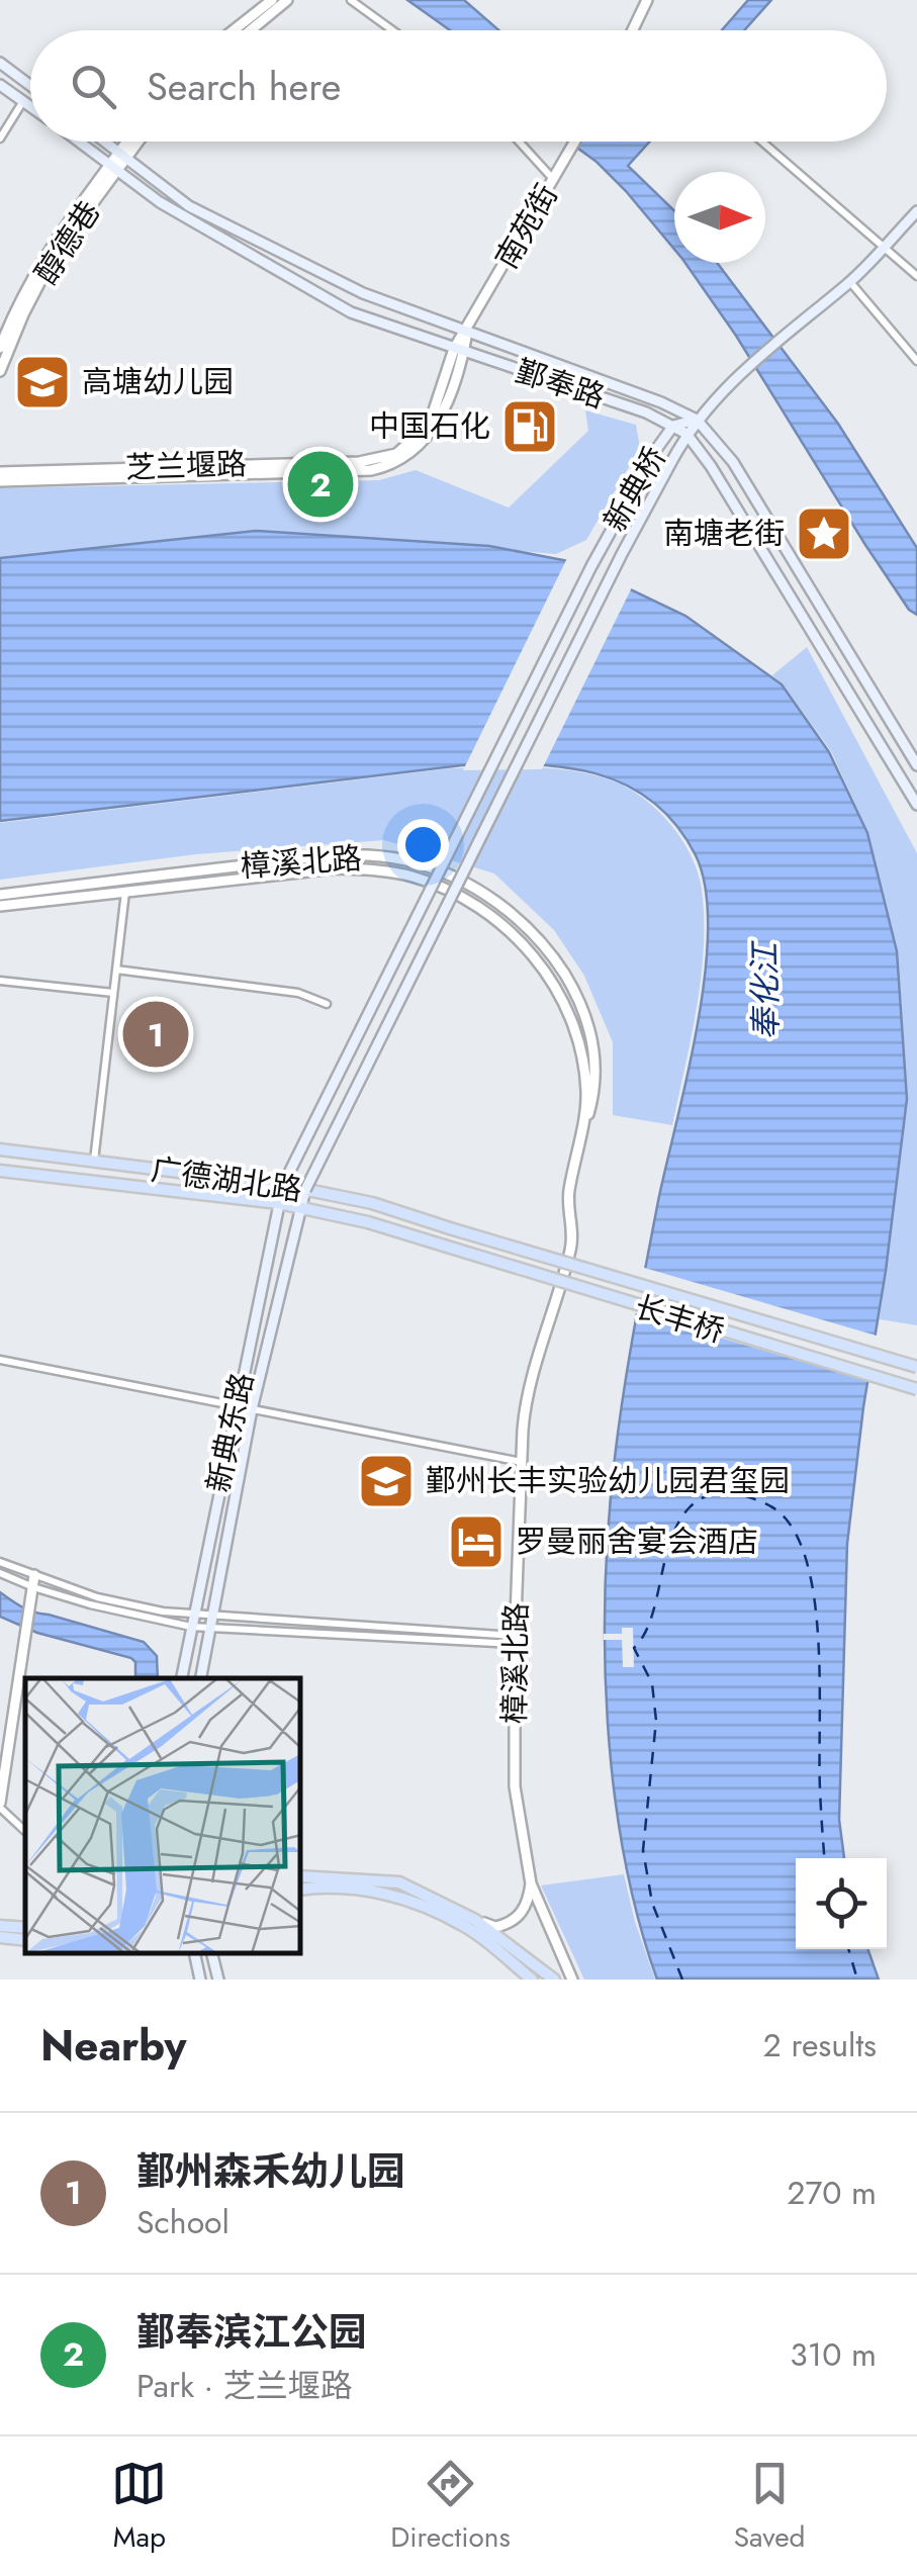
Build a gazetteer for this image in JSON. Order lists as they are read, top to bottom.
{
  "streets": {
    "main road": [
      "鄞奉路",
      "新典桥",
      "广德湖北路",
      "长丰桥",
      "新典东路"
    ],
    "street": [
      "南苑街",
      "醇德巷",
      "芝兰堰路",
      "樟溪北路"
    ]
  },
  "crossings": [
    ["南苑街", "鄞奉路"],
    ["南苑街", "芝兰堰路"],
    ["醇德巷", "鄞奉路"],
    ["鄞奉路", "芝兰堰路"],
    ["鄞奉路", "新典桥"],
    ["新典桥", "广德湖北路"],
    ["新典桥", "新典东路"],
    ["广德湖北路", "长丰桥"],
    ["广德湖北路", "新典东路"]
  ],
  "water": ["奉化江"],
  "places": {
    "school or university": ["高塘幼儿园", "鄞州长丰实验幼儿园君玺园"],
    "fuel station": ["中国石化"],
    "place": ["南塘老街"],
    "hotel": ["罗曼丽舍宴会酒店"]
  },
  "north": "right",
  "page": {
    "search": "Search here",
    "pins": ["2", "1"],
    "heading": ["Nearby", "2 results"],
    "list": [
      {
        "mark": "1",
        "name": "鄞州森禾幼儿园",
        "note": "School",
        "value": "270 m"
      },
      {
        "mark": "2",
        "name": "鄞奉滨江公园",
        "note": "Park · 芝兰堰路",
        "value": "310 m"
      }
    ],
    "nav": ["Map", "Directions", "Saved"]
  }
}
